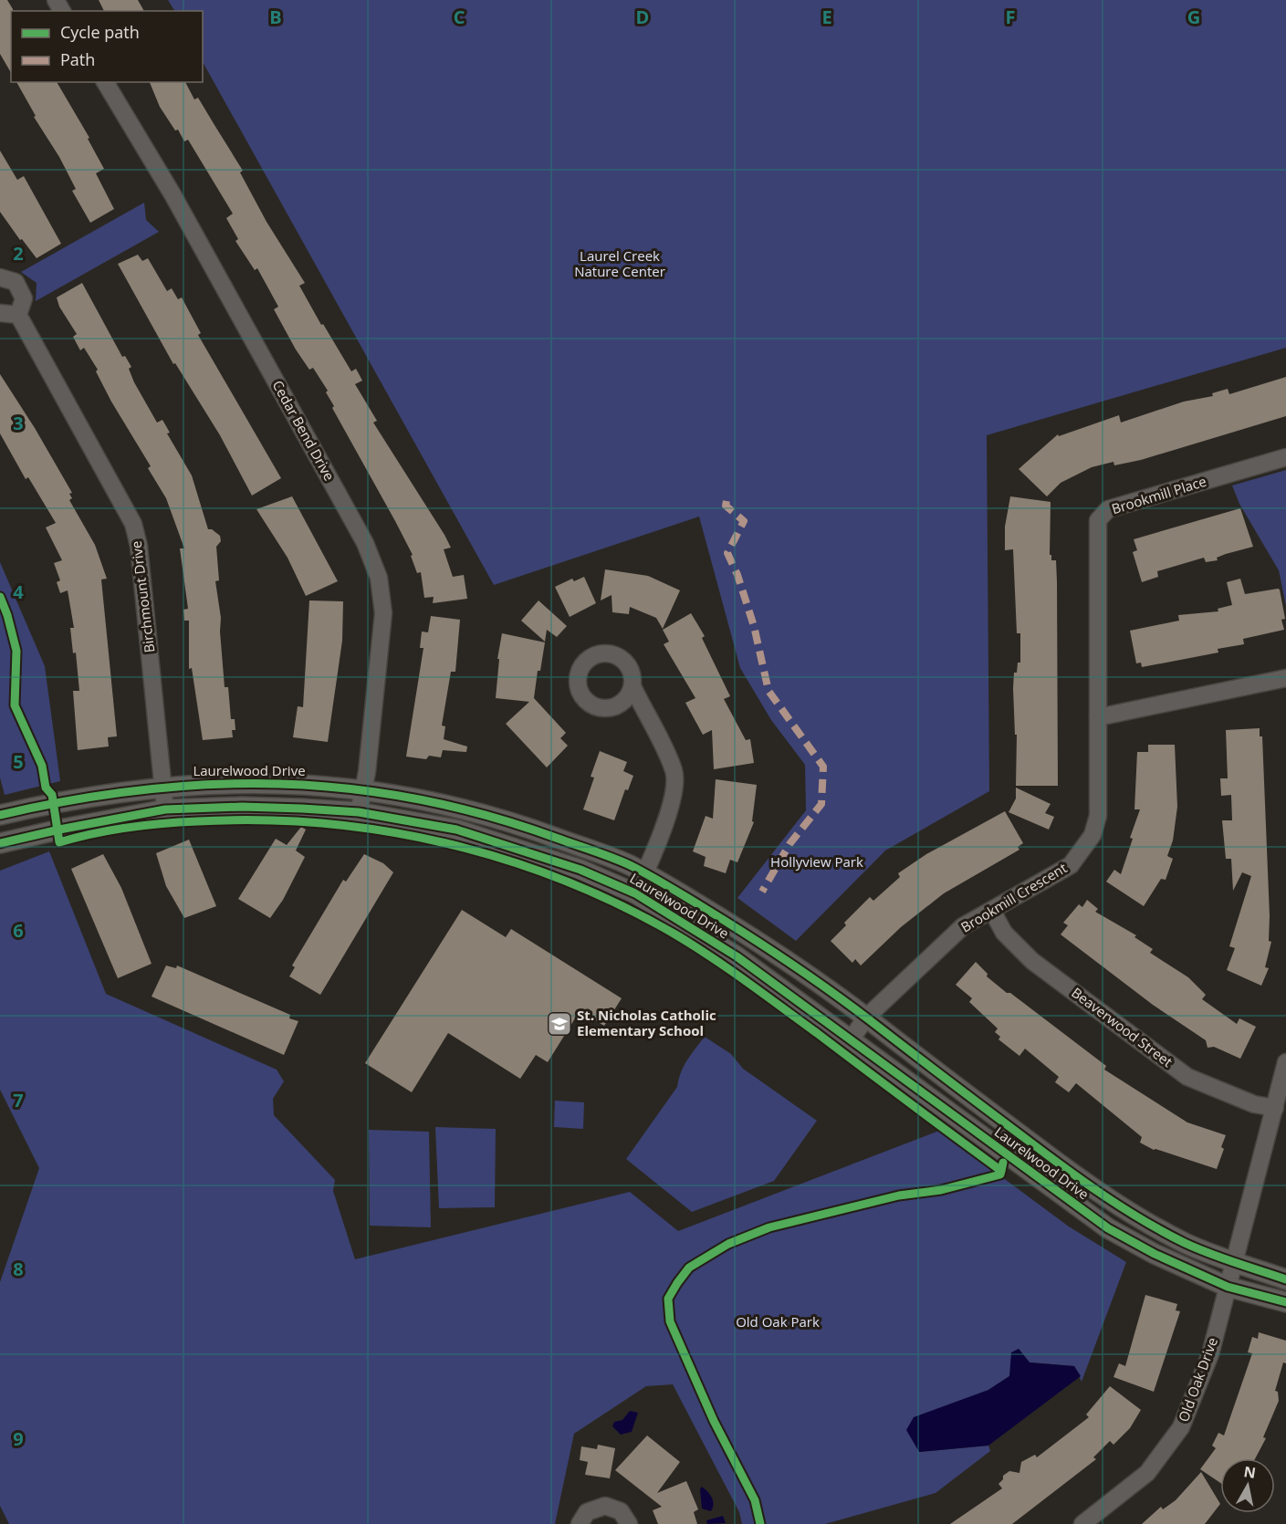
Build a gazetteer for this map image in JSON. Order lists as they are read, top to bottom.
{
  "streets": {
    "street": [
      "Cedar Bend Drive",
      "Brookmill Place",
      "Birchmount Drive",
      "Laurelwood Drive",
      "Brookmill Crescent",
      "Beaverwood Street",
      "Old Oak Drive"
    ]
  },
  "crossings": [
    ["Cedar Bend Drive", "Laurelwood Drive"],
    ["Brookmill Place", "Brookmill Crescent"],
    ["Birchmount Drive", "Laurelwood Drive"],
    ["Laurelwood Drive", "Brookmill Crescent"],
    ["Laurelwood Drive", "Old Oak Drive"],
    ["Brookmill Crescent", "Beaverwood Street"]
  ],
  "parks": ["Laurel Creek Nature Center", "Hollyview Park", "Old Oak Park"],
  "places": {
    "school or university": ["St. Nicholas Catholic Elementary School"]
  },
  "legend": ["Cycle path", "Path"],
  "north": "top",
  "grid": {
    "columns": [
      "B",
      "C",
      "D",
      "E",
      "F",
      "G"
    ],
    "rows": [
      "2",
      "3",
      "4",
      "5",
      "6",
      "7",
      "8",
      "9"
    ]
  }
}
